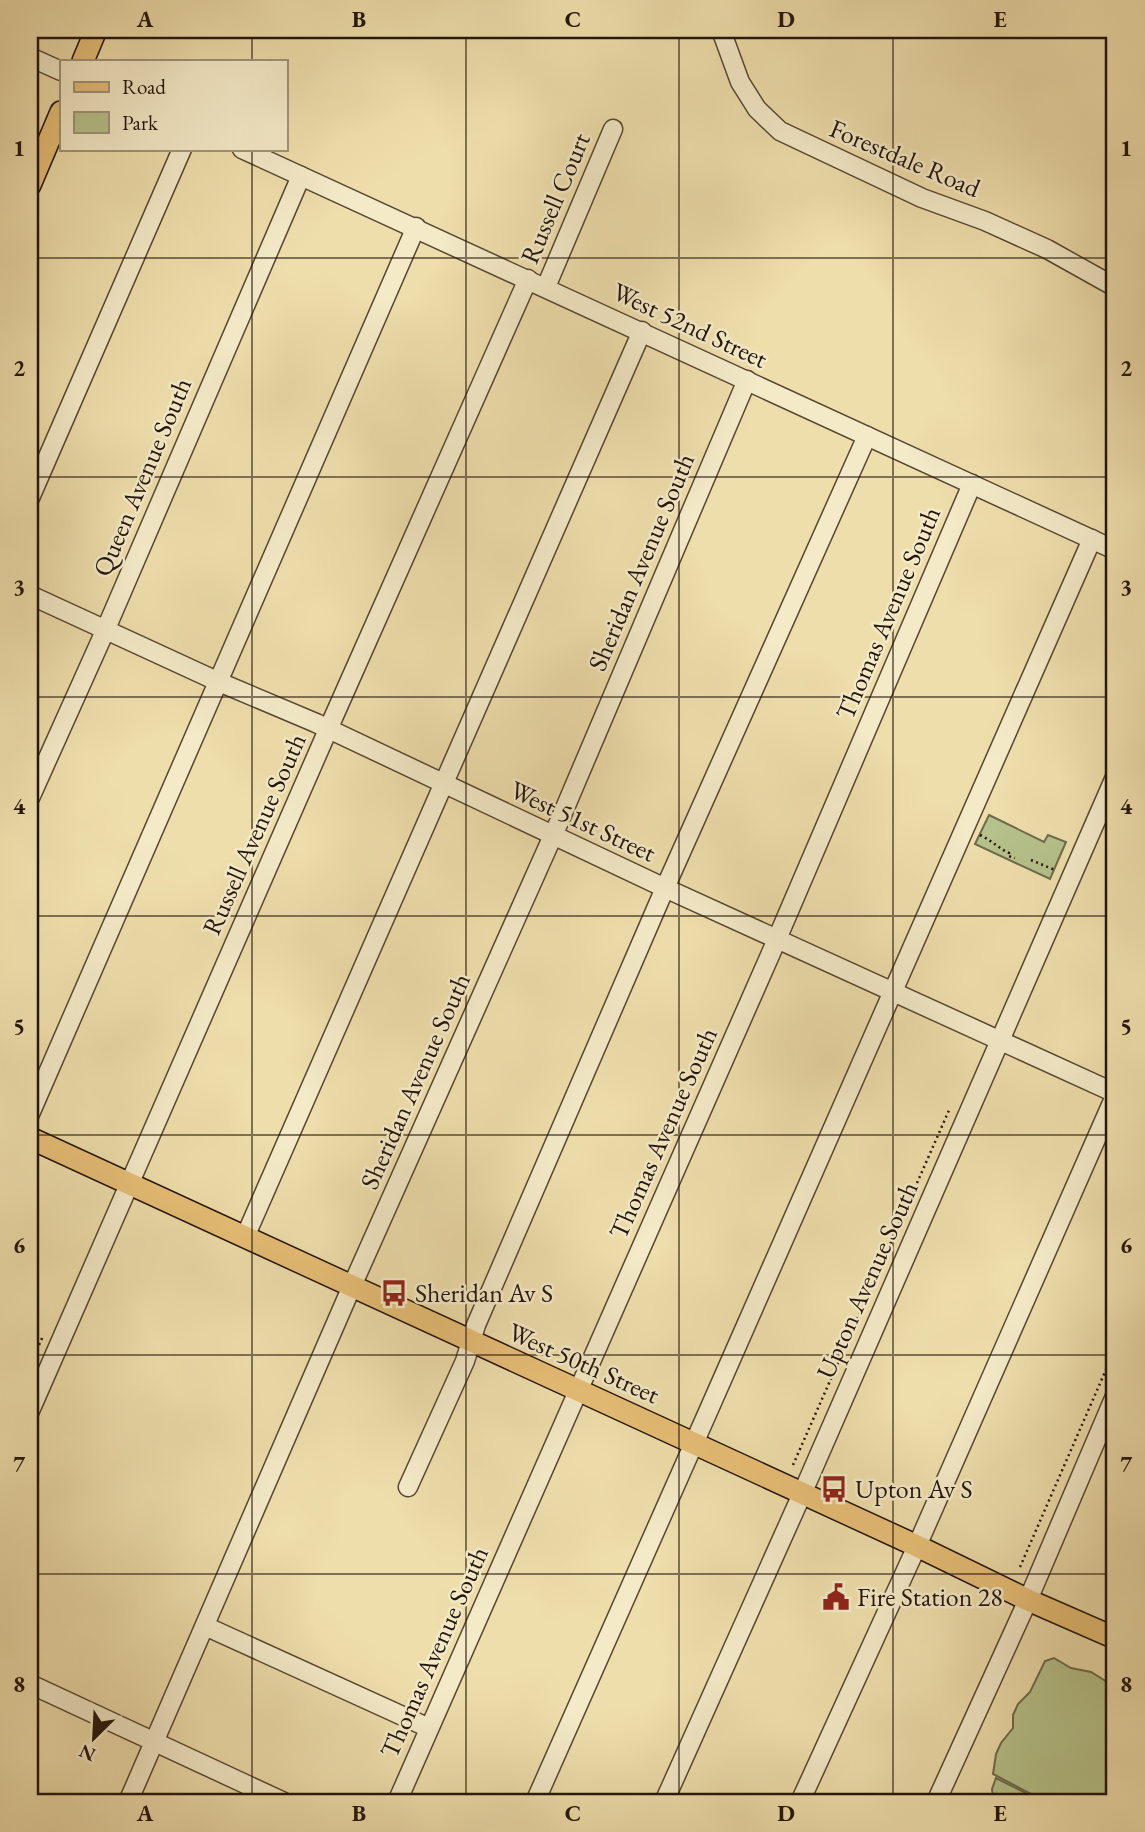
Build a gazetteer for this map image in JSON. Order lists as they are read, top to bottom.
{
  "streets": {
    "main road": ["West 50th Street"],
    "street": [
      "Forestdale Road",
      "Russell Court",
      "West 52nd Street",
      "Queen Avenue South",
      "Sheridan Avenue South",
      "Thomas Avenue South",
      "West 51st Street",
      "Russell Avenue South",
      "Upton Avenue South"
    ]
  },
  "crossings": [
    ["Russell Court", "West 52nd Street"],
    ["West 52nd Street", "Queen Avenue South"],
    ["West 52nd Street", "Sheridan Avenue South"],
    ["West 52nd Street", "Thomas Avenue South"],
    ["West 52nd Street", "Russell Avenue South"],
    ["Queen Avenue South", "West 51st Street"],
    ["Sheridan Avenue South", "West 51st Street"],
    ["Sheridan Avenue South", "West 50th Street"],
    ["Thomas Avenue South", "West 51st Street"],
    ["Thomas Avenue South", "West 50th Street"],
    ["West 51st Street", "Russell Avenue South"],
    ["West 51st Street", "Upton Avenue South"],
    ["Russell Avenue South", "West 50th Street"],
    ["Upton Avenue South", "West 50th Street"]
  ],
  "places": {
    "bus stop": ["Sheridan Av S", "Upton Av S"],
    "public building": ["Fire Station 28"]
  },
  "legend": ["Road", "Park"],
  "north": "bottom left",
  "grid": {
    "columns": [
      "A",
      "B",
      "C",
      "D",
      "E"
    ],
    "rows": [
      "1",
      "2",
      "3",
      "4",
      "5",
      "6",
      "7",
      "8"
    ]
  }
}
